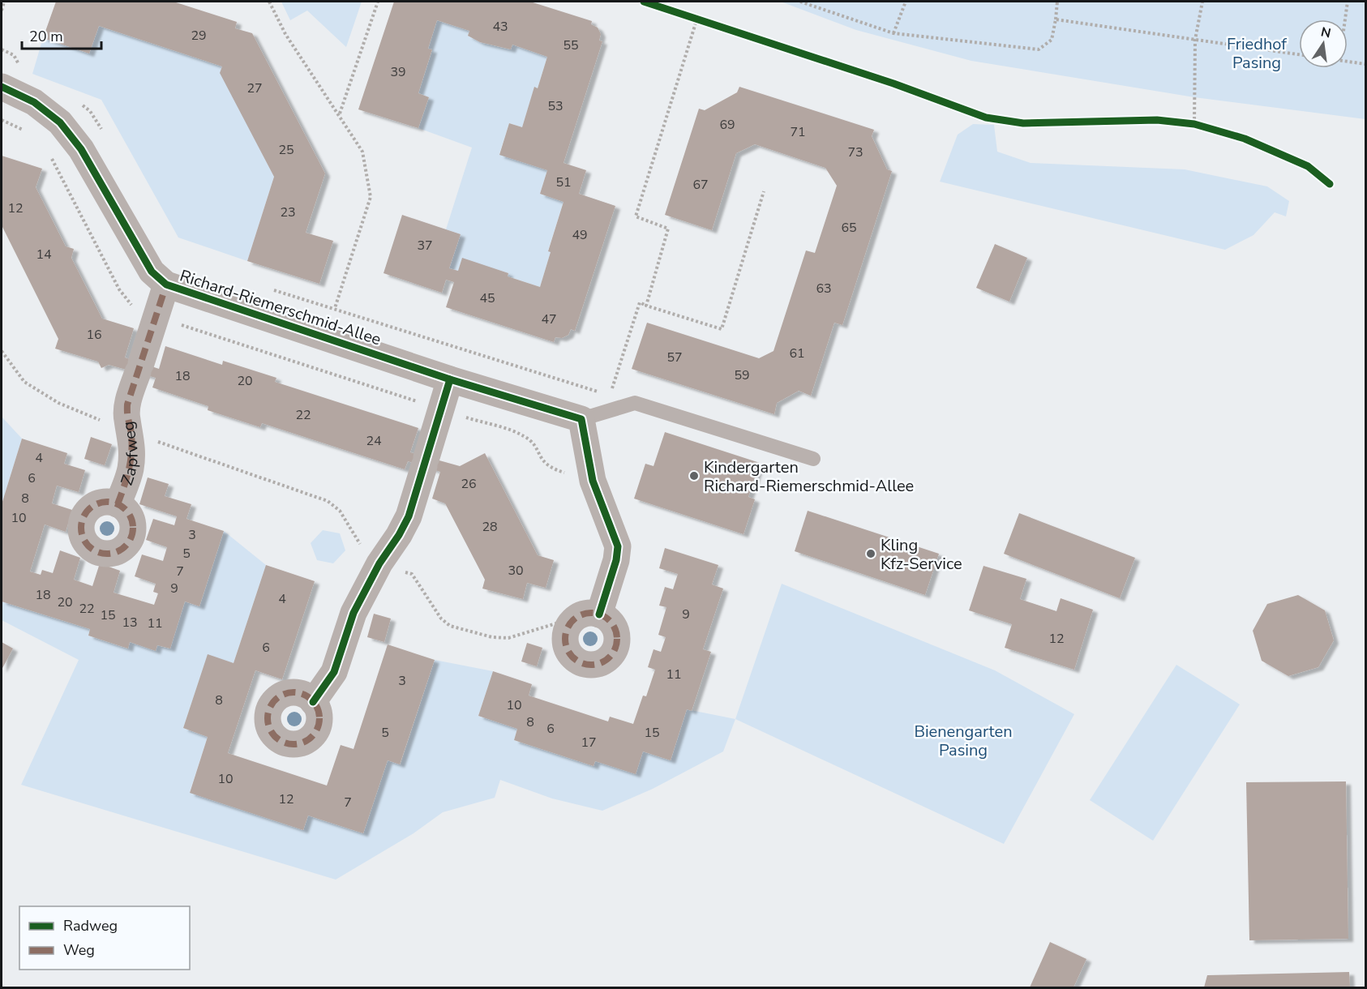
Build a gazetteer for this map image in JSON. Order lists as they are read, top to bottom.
{
  "streets": {
    "street": ["Richard-Riemerschmid-Allee", "Zapfweg"]
  },
  "crossings": [
    ["Richard-Riemerschmid-Allee", "Zapfweg"]
  ],
  "parks": ["Friedhof Pasing", "Bienengarten Pasing"],
  "places": ["Kindergarten Richard-Riemerschmid-Allee", "Kling Kfz-Service"],
  "house_numbers": [
    "43",
    "29",
    "55",
    "39",
    "27",
    "53",
    "69",
    "71",
    "25",
    "73",
    "51",
    "67",
    "12",
    "23",
    "65",
    "49",
    "37",
    "14",
    "63",
    "45",
    "47",
    "16",
    "61",
    "57",
    "59",
    "18",
    "20",
    "22",
    "24",
    "4",
    "6",
    "26",
    "8",
    "10",
    "28",
    "3",
    "5",
    "30",
    "7",
    "9",
    "18",
    "4",
    "20",
    "22",
    "9",
    "15",
    "13",
    "11",
    "12",
    "6",
    "11",
    "3",
    "8",
    "10",
    "8",
    "6",
    "5",
    "15",
    "17",
    "10",
    "12",
    "7"
  ],
  "legend": ["Radweg", "Weg"],
  "scale_bar": "20 m",
  "north": "top"
}
